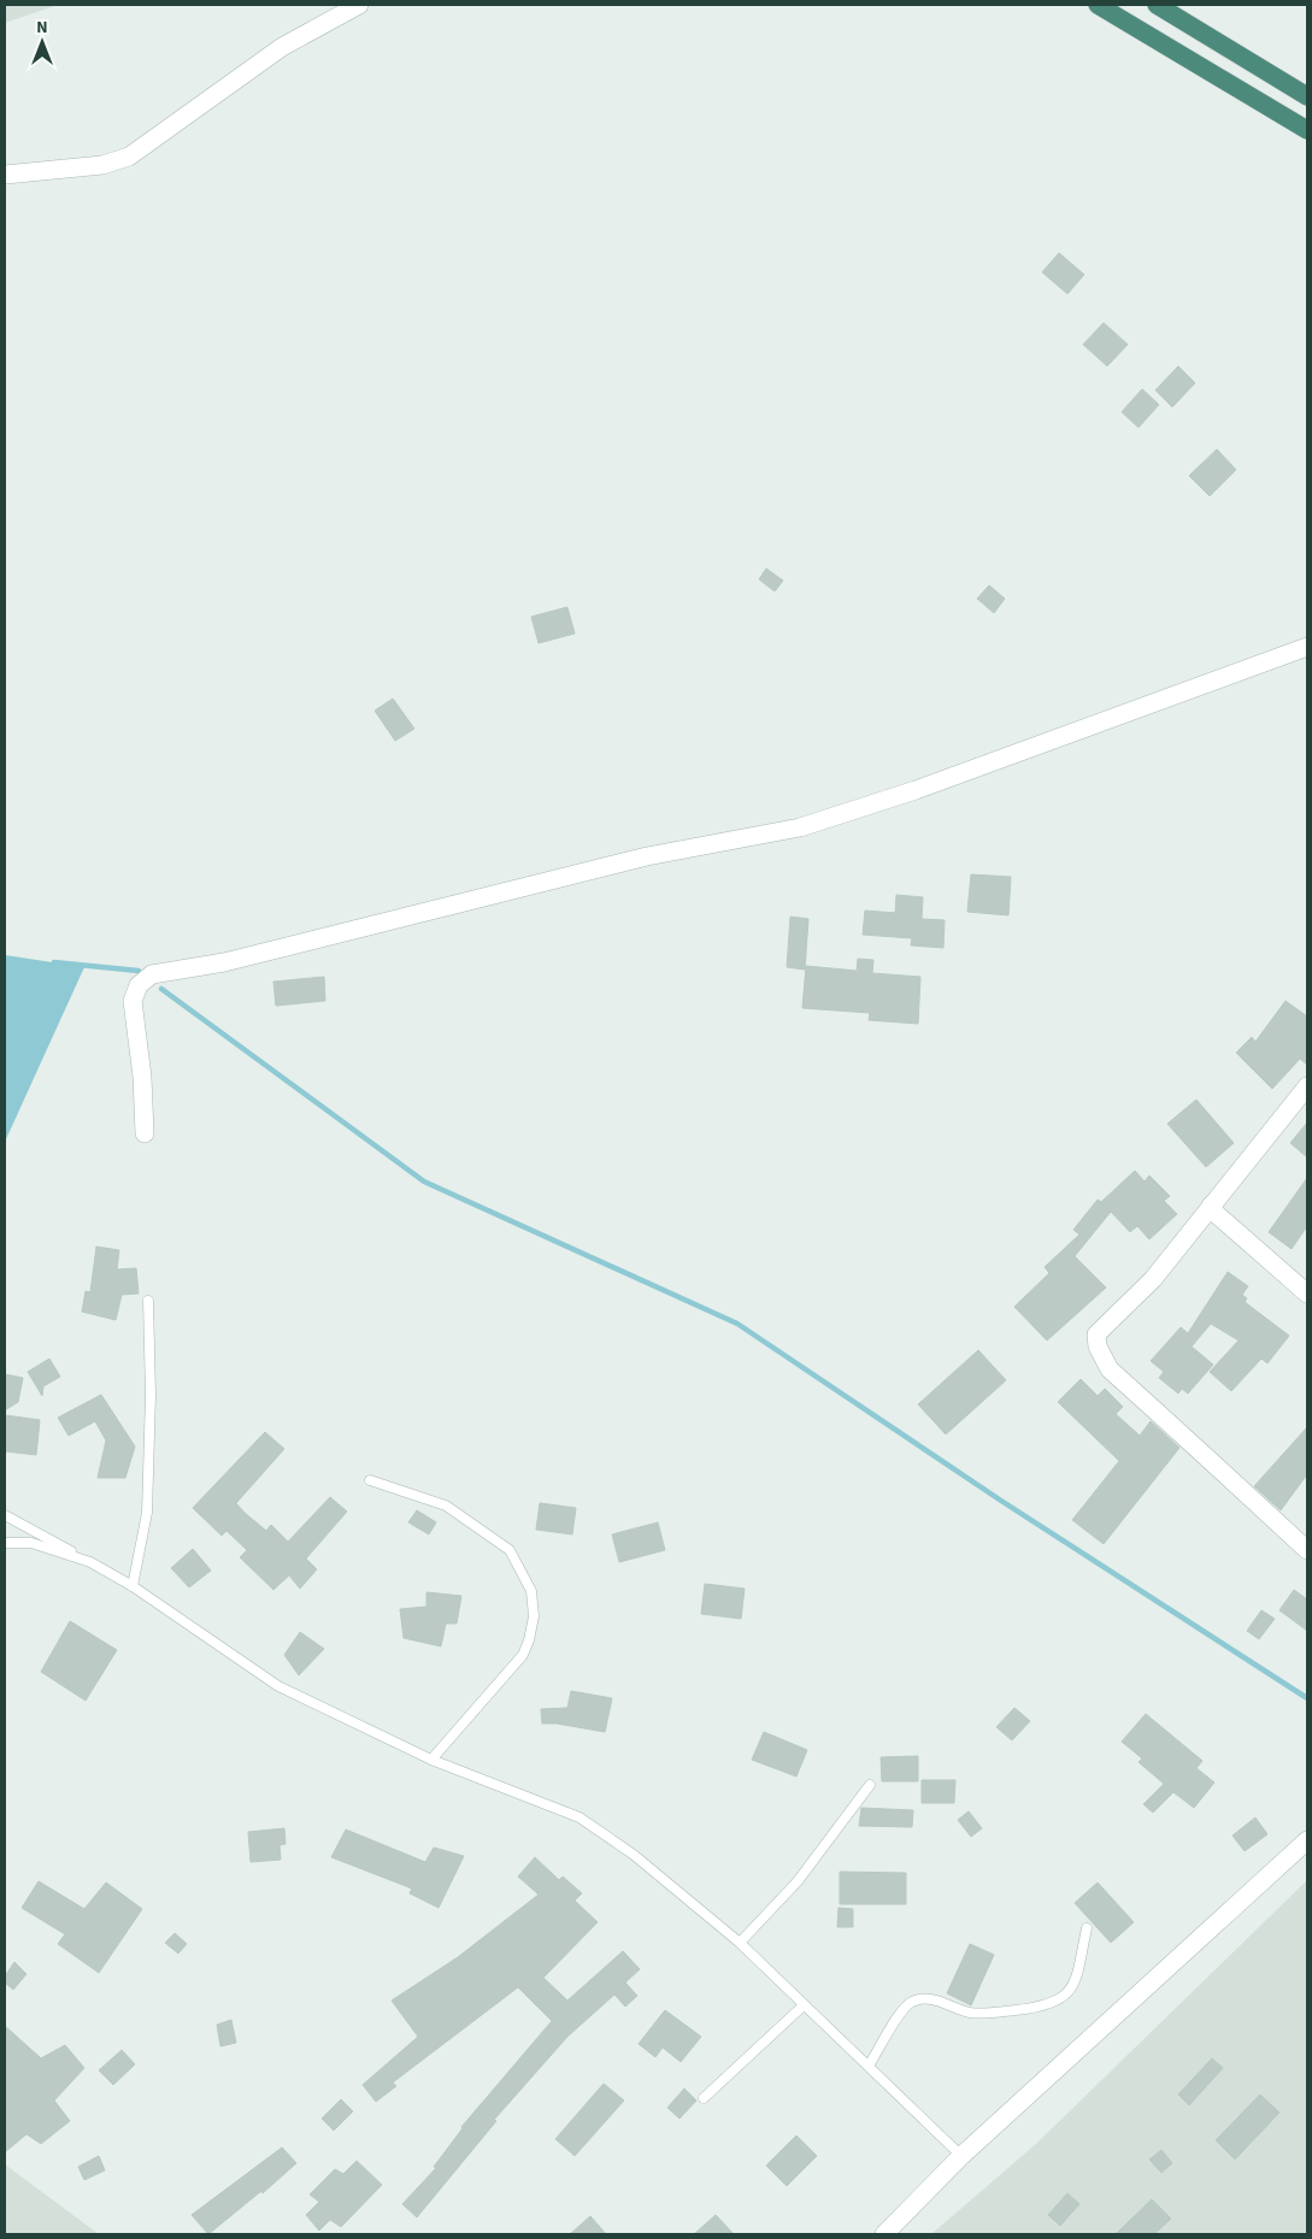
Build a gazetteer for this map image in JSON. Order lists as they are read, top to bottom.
{
  "north": "top"
}
